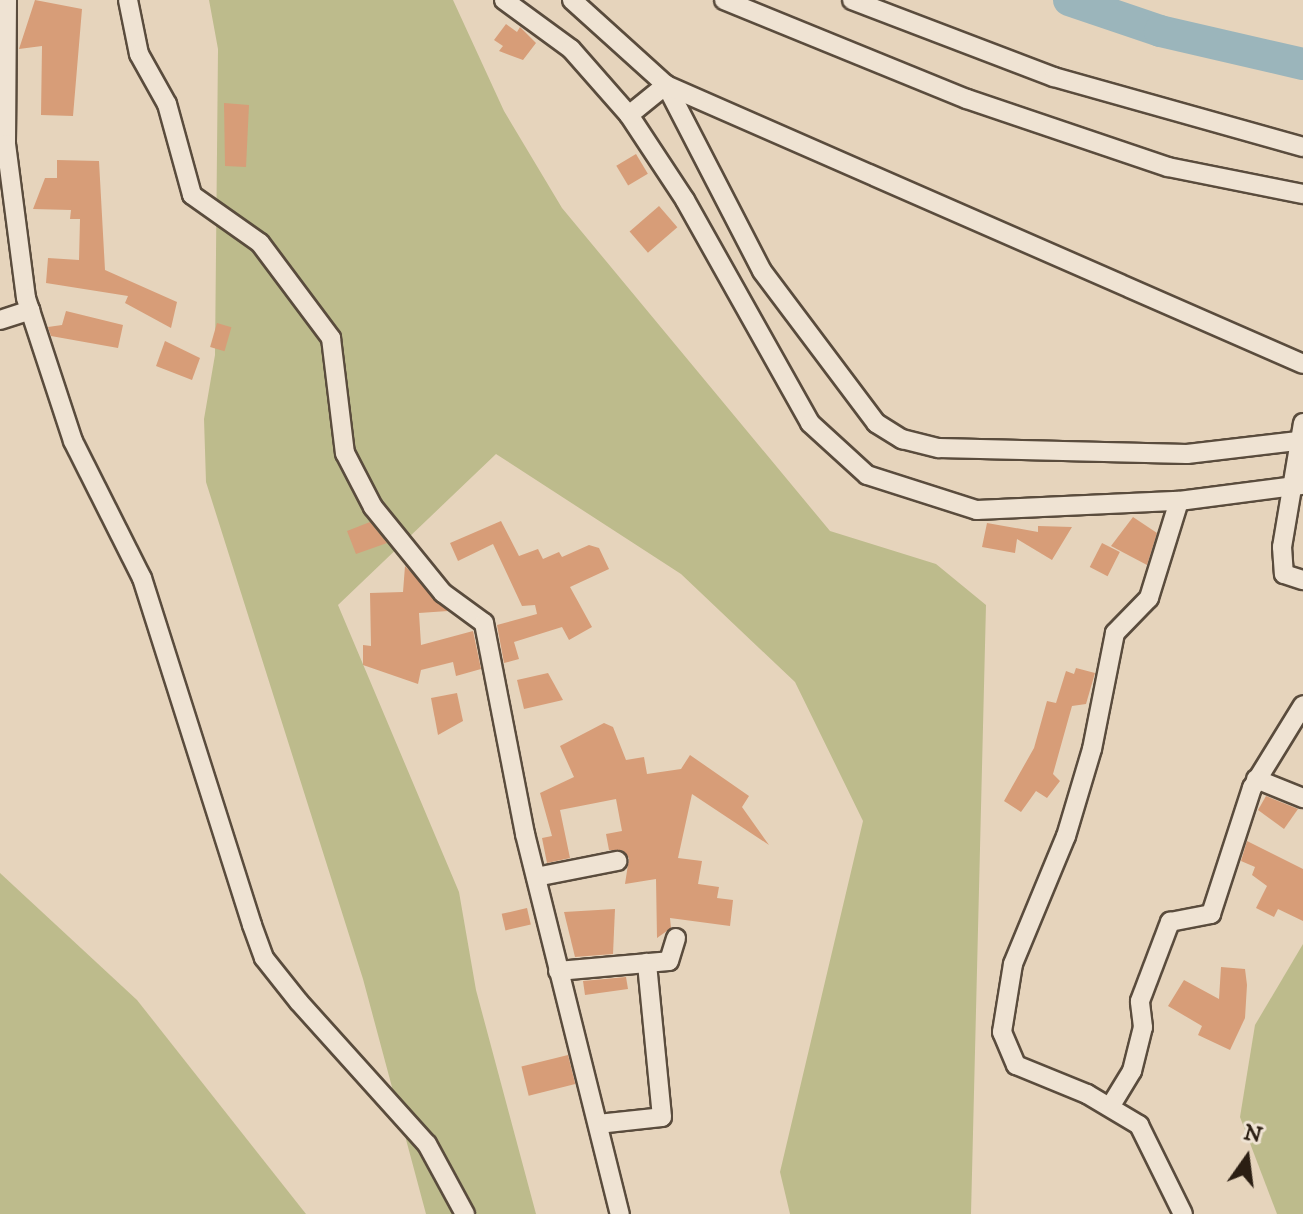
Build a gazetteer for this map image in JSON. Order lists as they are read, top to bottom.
{
  "north": "top"
}
